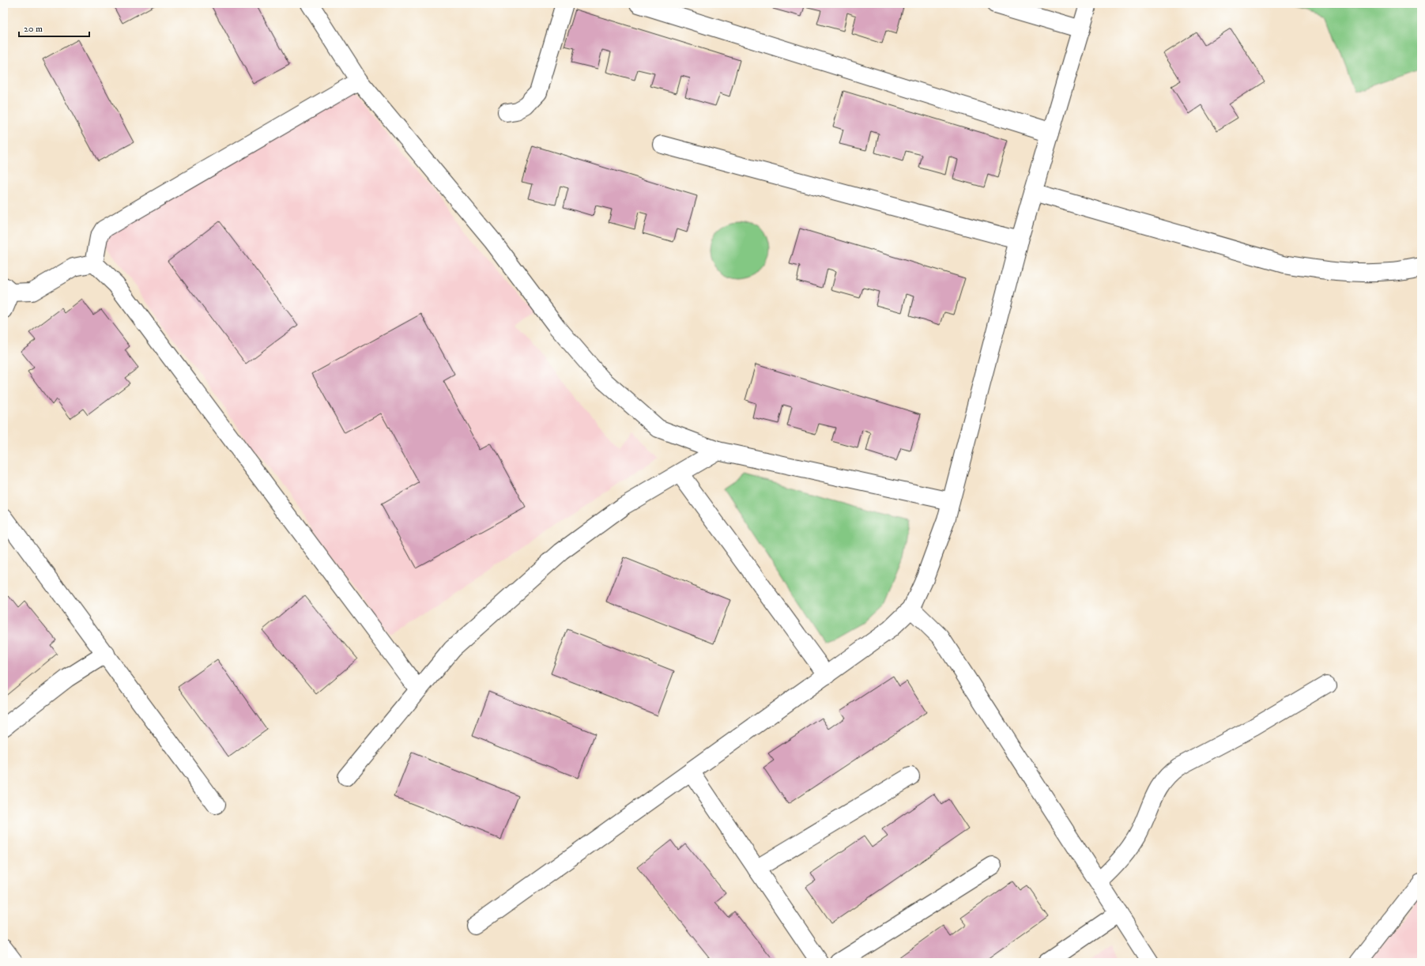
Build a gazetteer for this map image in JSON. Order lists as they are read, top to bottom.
{
  "scale_bar": "20 m"
}
